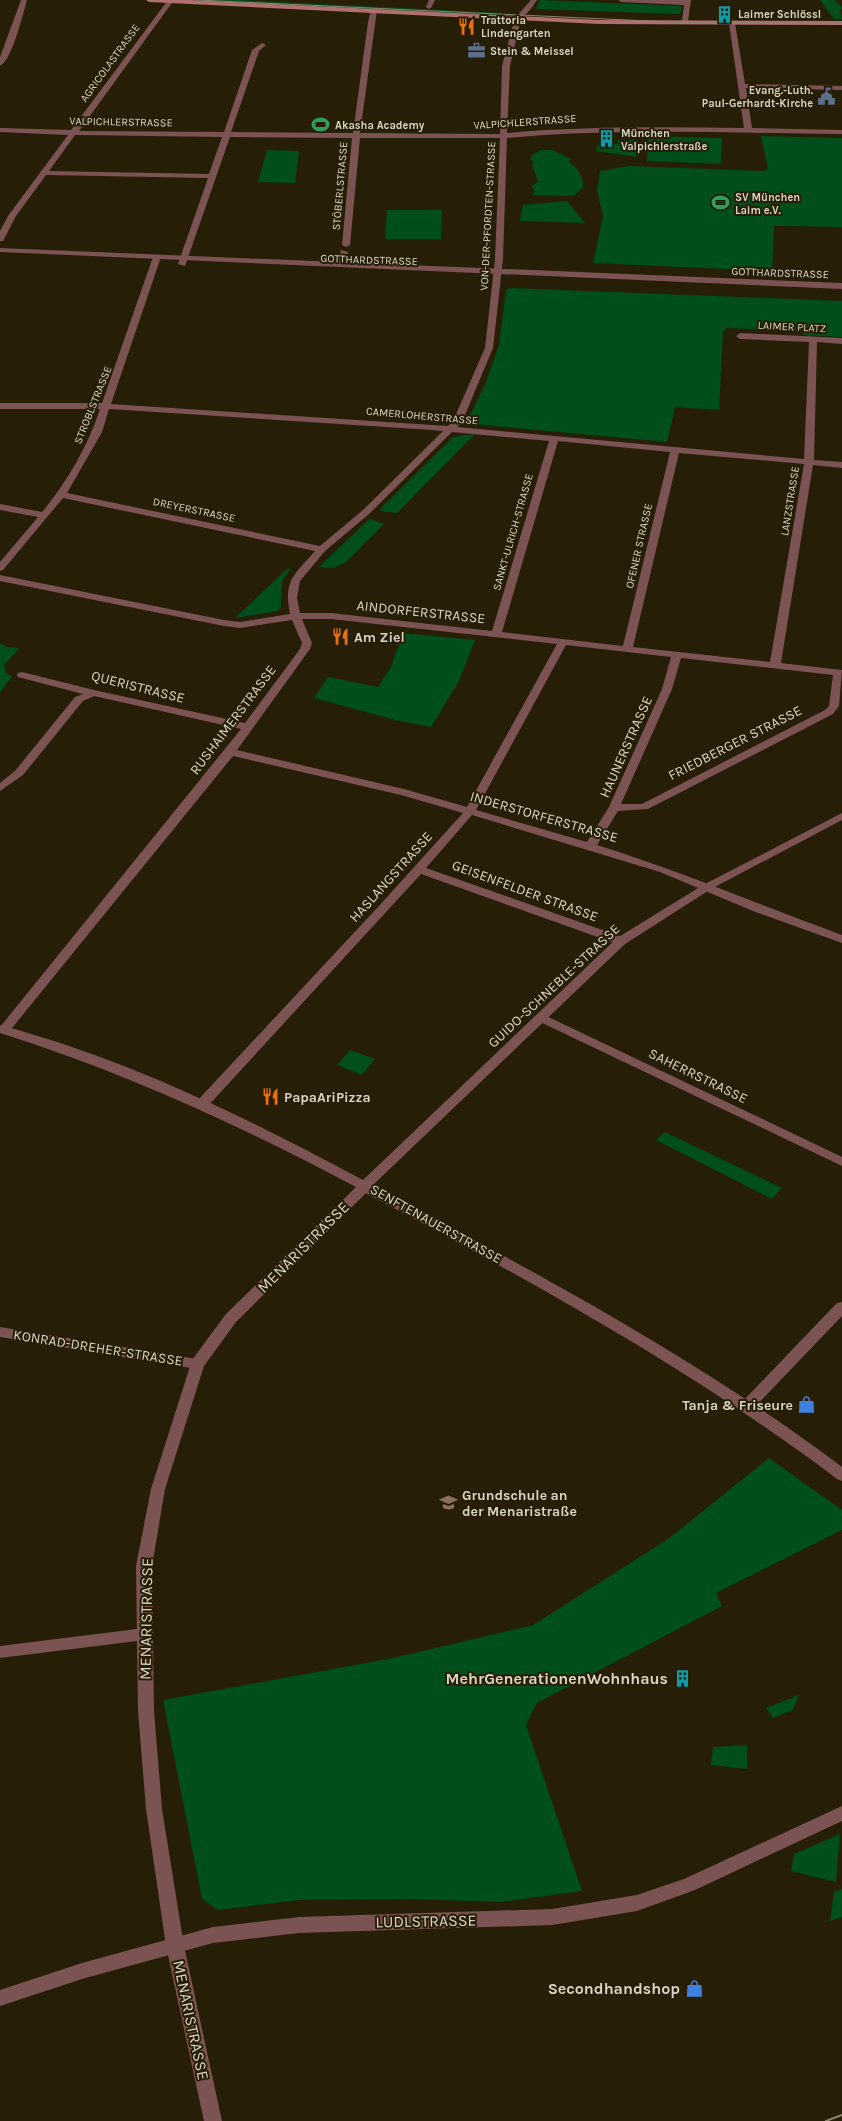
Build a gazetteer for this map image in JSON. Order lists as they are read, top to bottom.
{
  "streets": {
    "street": [
      "AGRICOLASTRASSE",
      "VALPICHLERSTRASSE",
      "STÖBERLSTRASSE",
      "VON-DER-PFORDTEN-STRASSE",
      "GOTTHARDSTRASSE",
      "LAIMER PLATZ",
      "STROBLSTRASSE",
      "CAMERLOHERSTRASSE",
      "LANZSTRASSE",
      "DREYERSTRASSE",
      "SANKT-ULRICH-STRASSE",
      "OFENER STRASSE",
      "AINDORFERSTRASSE",
      "QUERISTRASSE",
      "RUSHAIMERSTRASSE",
      "FRIEDBERGER STRASSE",
      "HAUNERSTRASSE",
      "INDERSTORFERSTRASSE",
      "HASLANGSTRASSE",
      "GEISENFELDER STRASSE",
      "GUIDO-SCHNEBLE-STRASSE",
      "SAHERRSTRASSE",
      "SENFTENAUERSTRASSE",
      "MENARISTRASSE",
      "KONRAD-DREHER-STRASSE",
      "LUDLSTRASSE"
    ]
  },
  "crossings": [
    ["AGRICOLASTRASSE", "VALPICHLERSTRASSE"],
    ["VALPICHLERSTRASSE", "STÖBERLSTRASSE"],
    ["VALPICHLERSTRASSE", "VON-DER-PFORDTEN-STRASSE"],
    ["STÖBERLSTRASSE", "GOTTHARDSTRASSE"],
    ["VON-DER-PFORDTEN-STRASSE", "GOTTHARDSTRASSE"],
    ["VON-DER-PFORDTEN-STRASSE", "CAMERLOHERSTRASSE"],
    ["VON-DER-PFORDTEN-STRASSE", "RUSHAIMERSTRASSE"],
    ["GOTTHARDSTRASSE", "STROBLSTRASSE"],
    ["LAIMER PLATZ", "LANZSTRASSE"],
    ["STROBLSTRASSE", "CAMERLOHERSTRASSE"],
    ["STROBLSTRASSE", "DREYERSTRASSE"],
    ["CAMERLOHERSTRASSE", "LANZSTRASSE"],
    ["CAMERLOHERSTRASSE", "SANKT-ULRICH-STRASSE"],
    ["CAMERLOHERSTRASSE", "OFENER STRASSE"],
    ["CAMERLOHERSTRASSE", "RUSHAIMERSTRASSE"],
    ["LANZSTRASSE", "AINDORFERSTRASSE"],
    ["DREYERSTRASSE", "RUSHAIMERSTRASSE"],
    ["SANKT-ULRICH-STRASSE", "AINDORFERSTRASSE"],
    ["OFENER STRASSE", "AINDORFERSTRASSE"],
    ["AINDORFERSTRASSE", "RUSHAIMERSTRASSE"],
    ["AINDORFERSTRASSE", "FRIEDBERGER STRASSE"],
    ["AINDORFERSTRASSE", "HAUNERSTRASSE"],
    ["AINDORFERSTRASSE", "HASLANGSTRASSE"],
    ["QUERISTRASSE", "RUSHAIMERSTRASSE"],
    ["RUSHAIMERSTRASSE", "INDERSTORFERSTRASSE"],
    ["RUSHAIMERSTRASSE", "SENFTENAUERSTRASSE"],
    ["FRIEDBERGER STRASSE", "HAUNERSTRASSE"],
    ["HAUNERSTRASSE", "INDERSTORFERSTRASSE"],
    ["INDERSTORFERSTRASSE", "HASLANGSTRASSE"],
    ["INDERSTORFERSTRASSE", "GUIDO-SCHNEBLE-STRASSE"],
    ["HASLANGSTRASSE", "GEISENFELDER STRASSE"],
    ["HASLANGSTRASSE", "SENFTENAUERSTRASSE"],
    ["GEISENFELDER STRASSE", "GUIDO-SCHNEBLE-STRASSE"],
    ["GUIDO-SCHNEBLE-STRASSE", "SAHERRSTRASSE"],
    ["GUIDO-SCHNEBLE-STRASSE", "SENFTENAUERSTRASSE"],
    ["GUIDO-SCHNEBLE-STRASSE", "MENARISTRASSE"],
    ["SENFTENAUERSTRASSE", "MENARISTRASSE"],
    ["MENARISTRASSE", "KONRAD-DREHER-STRASSE"],
    ["MENARISTRASSE", "LUDLSTRASSE"]
  ],
  "places": {
    "building": ["Laimer Schlössl", "München Valpichlerstraße", "MehrGenerationenWohnhaus"],
    "restaurant": ["Trattoria Lindengarten", "Am Ziel", "PapaAriPizza"],
    "office": ["Stein & Meissel"],
    "public building": ["Evang.-Luth. Paul-Gerhardt-Kirche"],
    "sports": ["Akasha Academy", "SV München Laim e.V."],
    "shop": ["Tanja & Friseure", "Secondhandshop"],
    "school or university": ["Grundschule an der Menaristraße"]
  }
}
